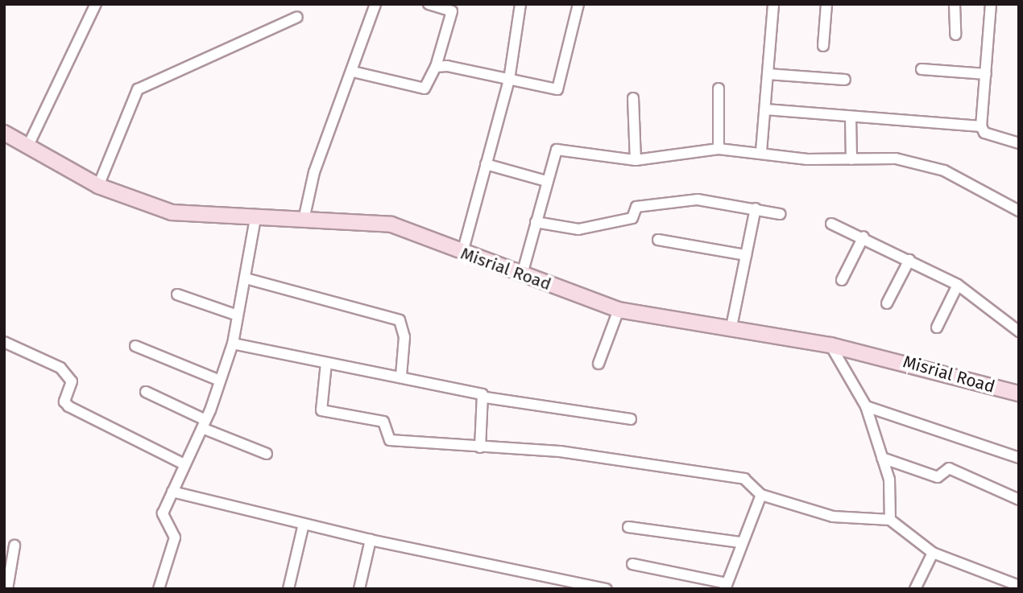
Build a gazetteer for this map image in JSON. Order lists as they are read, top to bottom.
{
  "streets": {
    "main road": ["Misrial Road"]
  }
}
